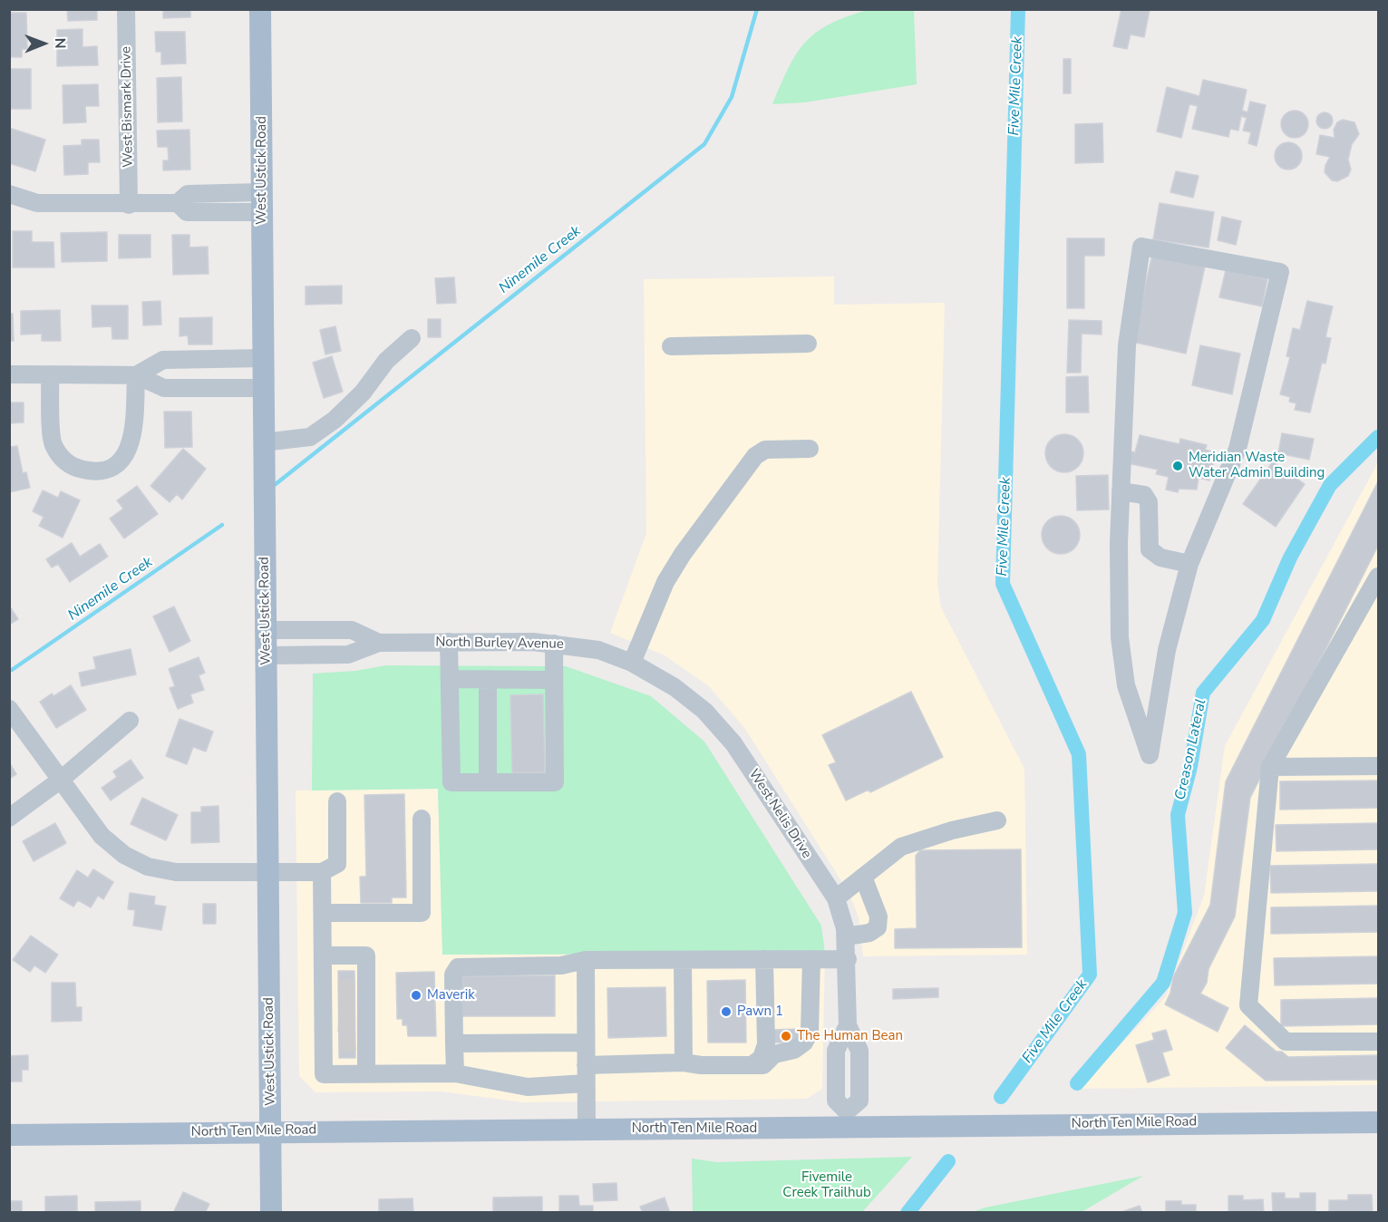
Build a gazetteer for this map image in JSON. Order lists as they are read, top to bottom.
{
  "streets": {
    "main road": ["West Ustick Road", "North Ten Mile Road"],
    "street": ["West Bismark Drive", "North Burley Avenue", "West Nelis Drive"]
  },
  "crossings": [
    ["West Ustick Road", "North Burley Avenue"],
    ["West Ustick Road", "North Ten Mile Road"],
    ["North Burley Avenue", "West Nelis Drive"],
    ["West Nelis Drive", "North Ten Mile Road"]
  ],
  "water": ["Five Mile Creek", "Ninemile Creek", "Creason Lateral"],
  "parks": ["Fivemile Creek Trailhub"],
  "places": [
    "Meridian Waste Water Admin Building",
    "Maverik",
    "Pawn 1",
    "The Human Bean"
  ],
  "north": "right"
}
